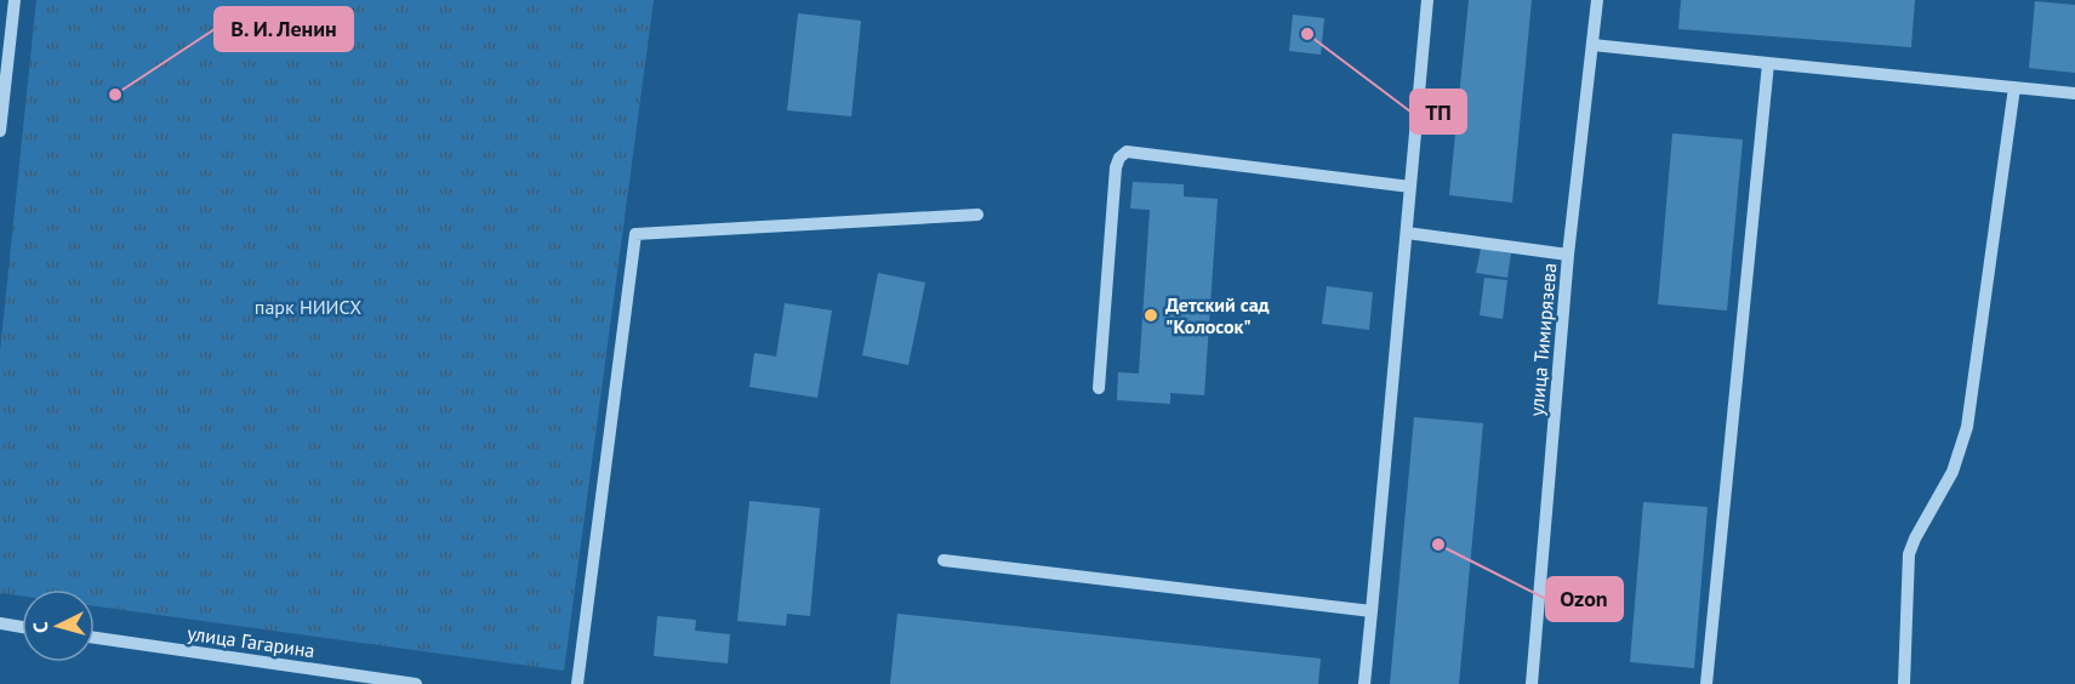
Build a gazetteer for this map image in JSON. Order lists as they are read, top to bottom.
{
  "streets": {
    "street": ["улица Тимирязева", "улица Гагарина"]
  },
  "parks": ["парк НИИСХ"],
  "places": [
    "ТП",
    "В. И. Ленин",
    "Детский сад \"Колосок\"",
    "Ozon"
  ],
  "north": "left"
}
